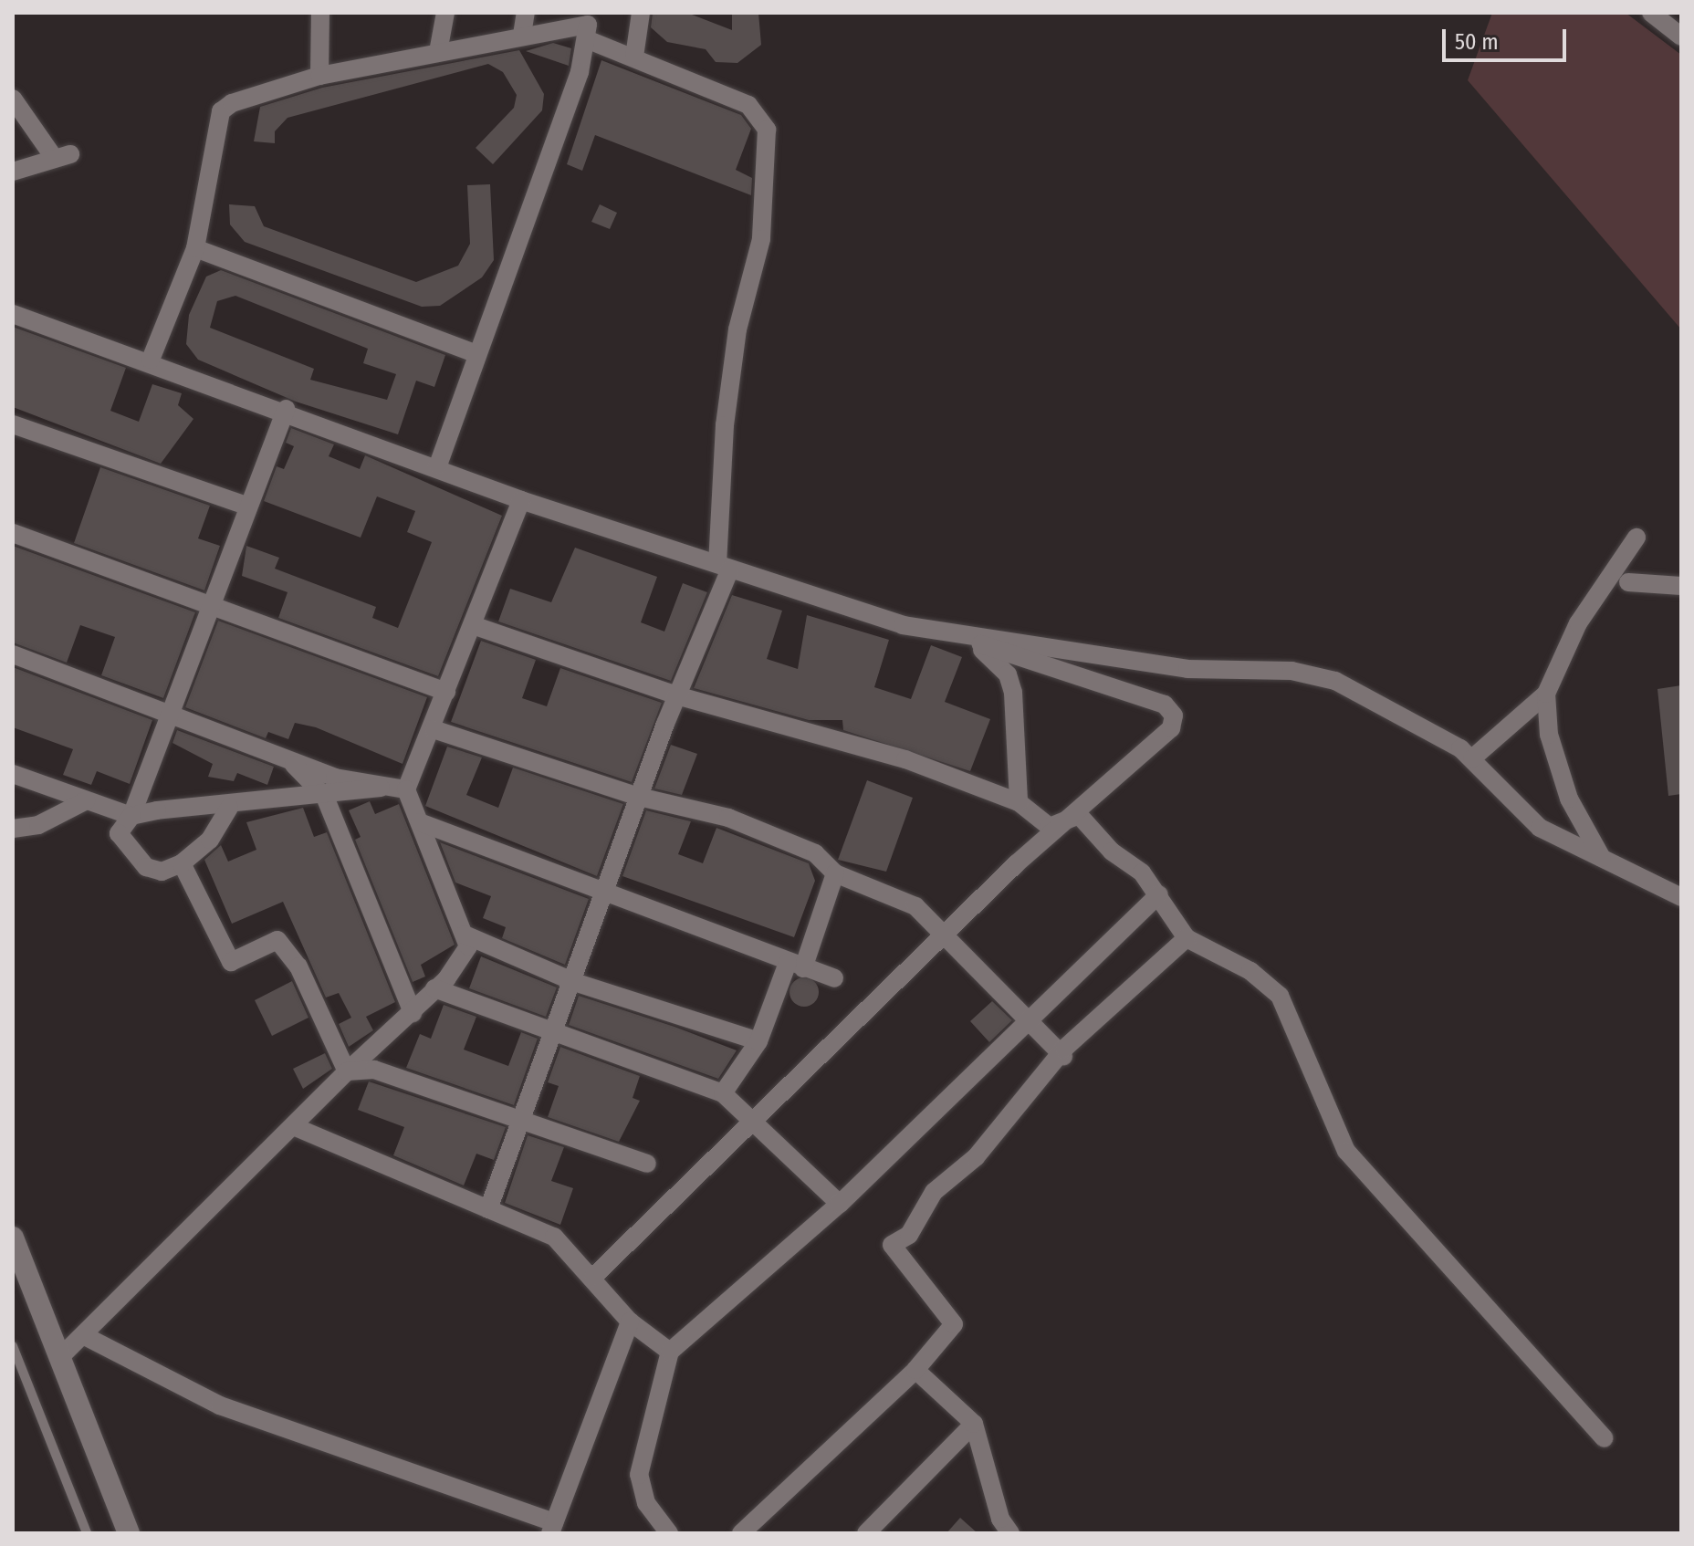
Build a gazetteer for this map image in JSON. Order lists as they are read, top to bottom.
{
  "scale_bar": "50 m"
}
